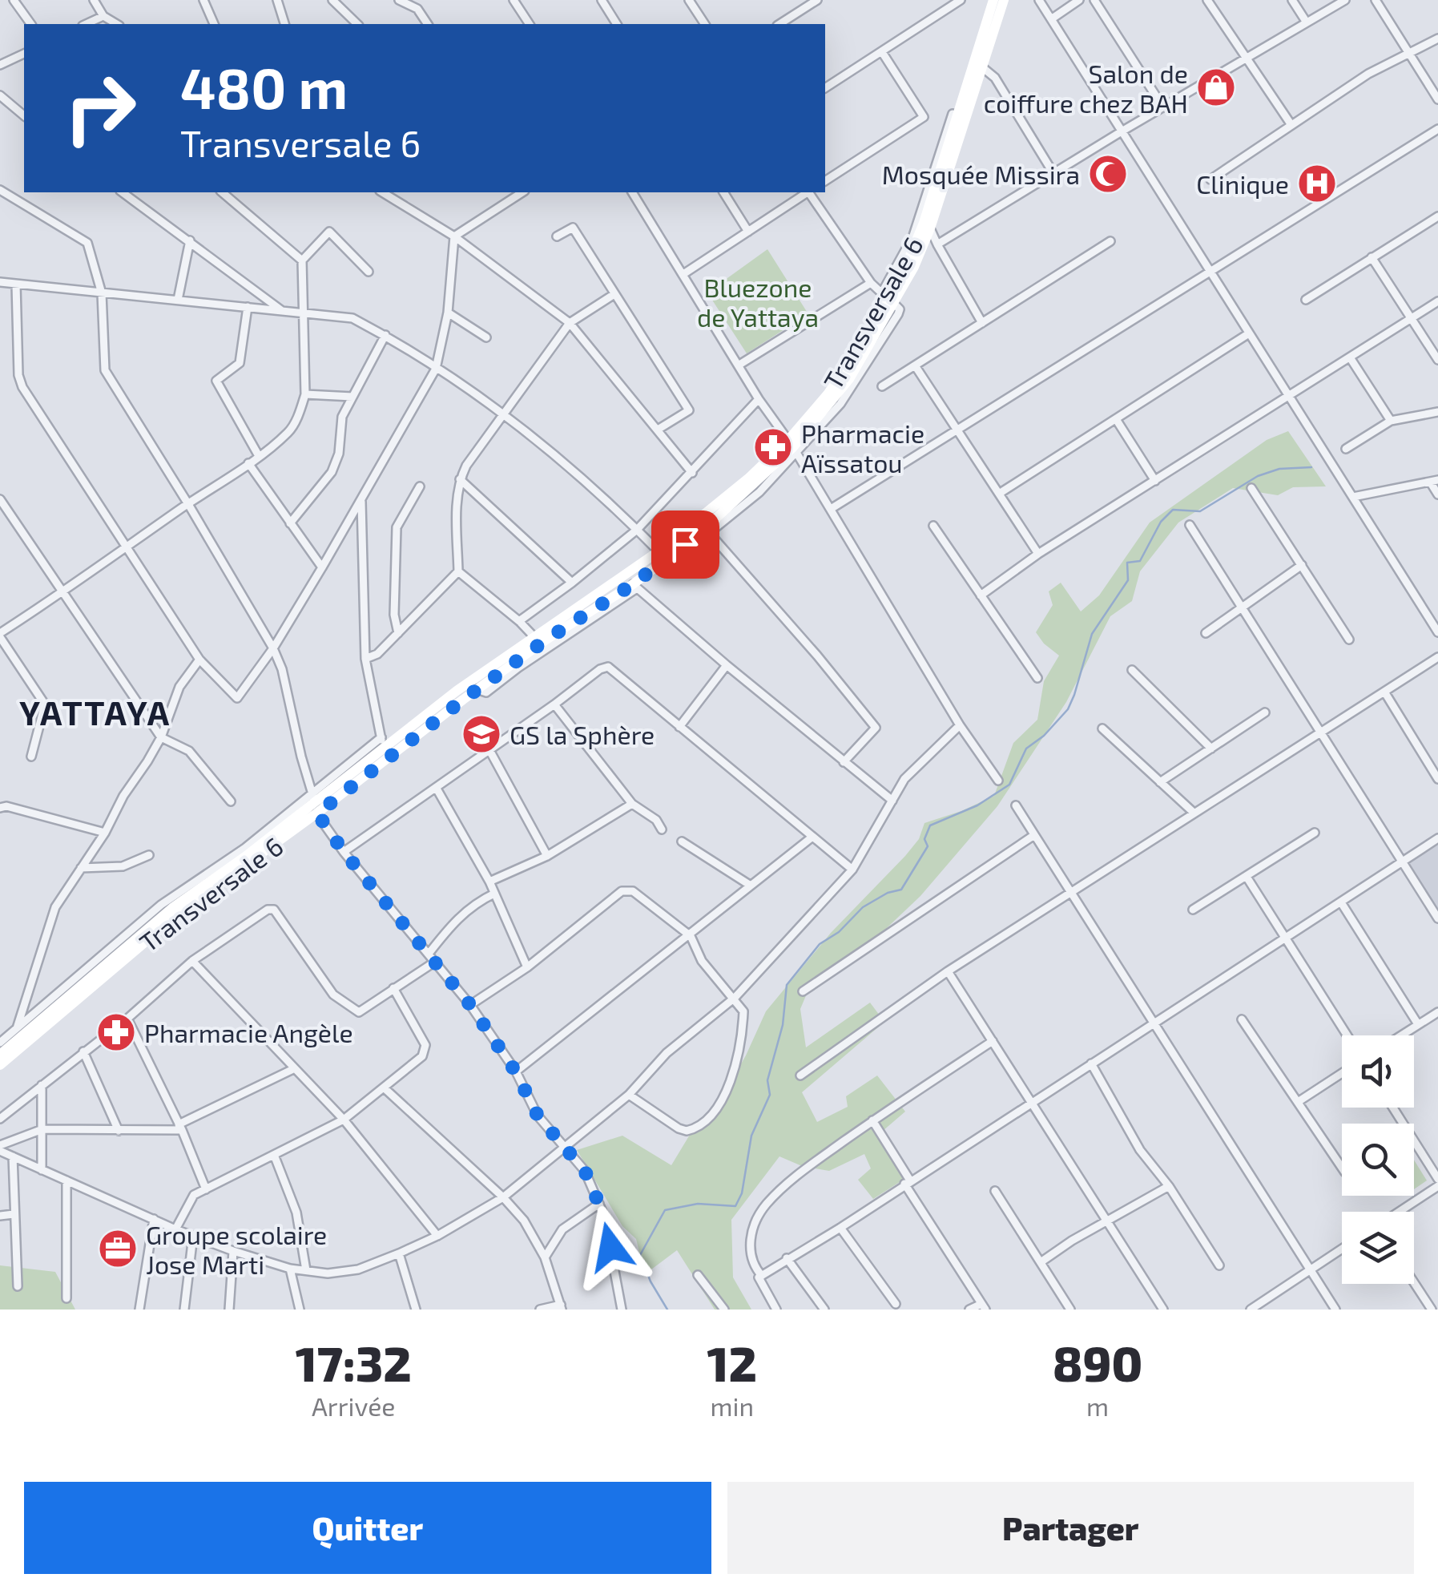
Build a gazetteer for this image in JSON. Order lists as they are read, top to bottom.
{
  "streets": {
    "main road": ["Transversale 6"]
  },
  "districts": ["YATTAYA"],
  "parks": ["Bluezone de Yattaya"],
  "places": {
    "shop": ["Salon de coiffure chez BAH"],
    "mosque": ["Mosquée Missira"],
    "hospital": ["Clinique"],
    "pharmacy": ["Pharmacie Aïssatou", "Pharmacie Angèle"],
    "school or university": ["GS la Sphère"],
    "office": ["Groupe scolaire Jose Marti"]
  },
  "page": {
    "turn": ["480 m", "Transversale 6"],
    "eta": [
      "17:32",
      "Arrivée",
      "12",
      "min",
      "890",
      "m"
    ],
    "buttons": ["Quitter", "Partager"]
  }
}
